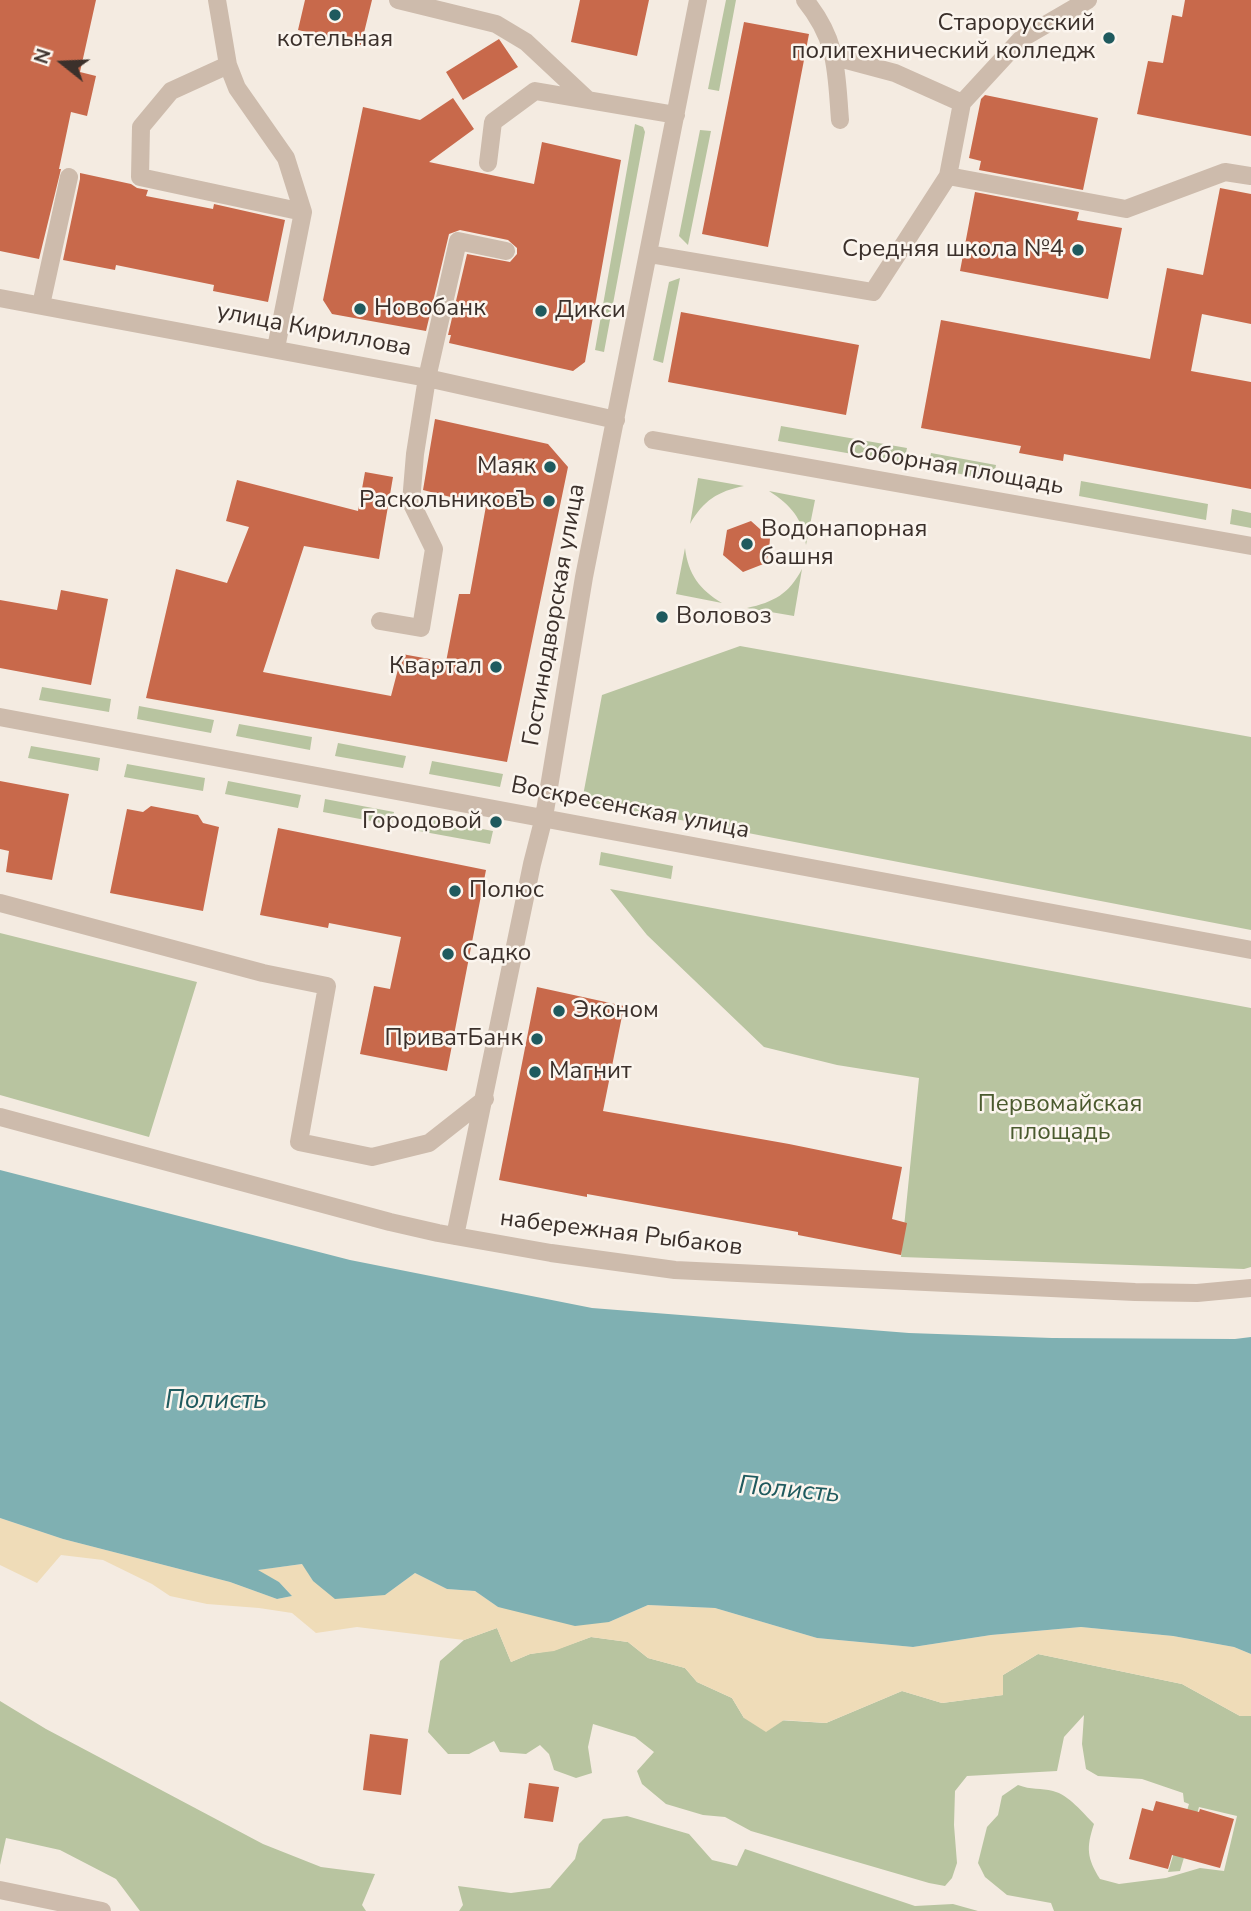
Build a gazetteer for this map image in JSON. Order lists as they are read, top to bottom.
{
  "streets": {
    "street": [
      "улица Кириллова",
      "Соборная площадь",
      "Гостинодворская улица",
      "Воскресенская улица",
      "набережная Рыбаков"
    ]
  },
  "crossings": [
    ["улица Кириллова", "Гостинодворская улица"],
    ["Гостинодворская улица", "Воскресенская улица"],
    ["Гостинодворская улица", "набережная Рыбаков"]
  ],
  "water": ["Полисть"],
  "parks": ["Первомайская площадь"],
  "places": [
    "котельная",
    "Старорусский политехнический колледж",
    "Средняя школа №4",
    "Новобанк",
    "Дикси",
    "Маяк",
    "РаскольниковЪ",
    "Водонапорная башня",
    "Воловоз",
    "Квартал",
    "Городовой",
    "Полюс",
    "Садко",
    "Эконом",
    "ПриватБанк",
    "Магнит"
  ],
  "north": "left"
}
